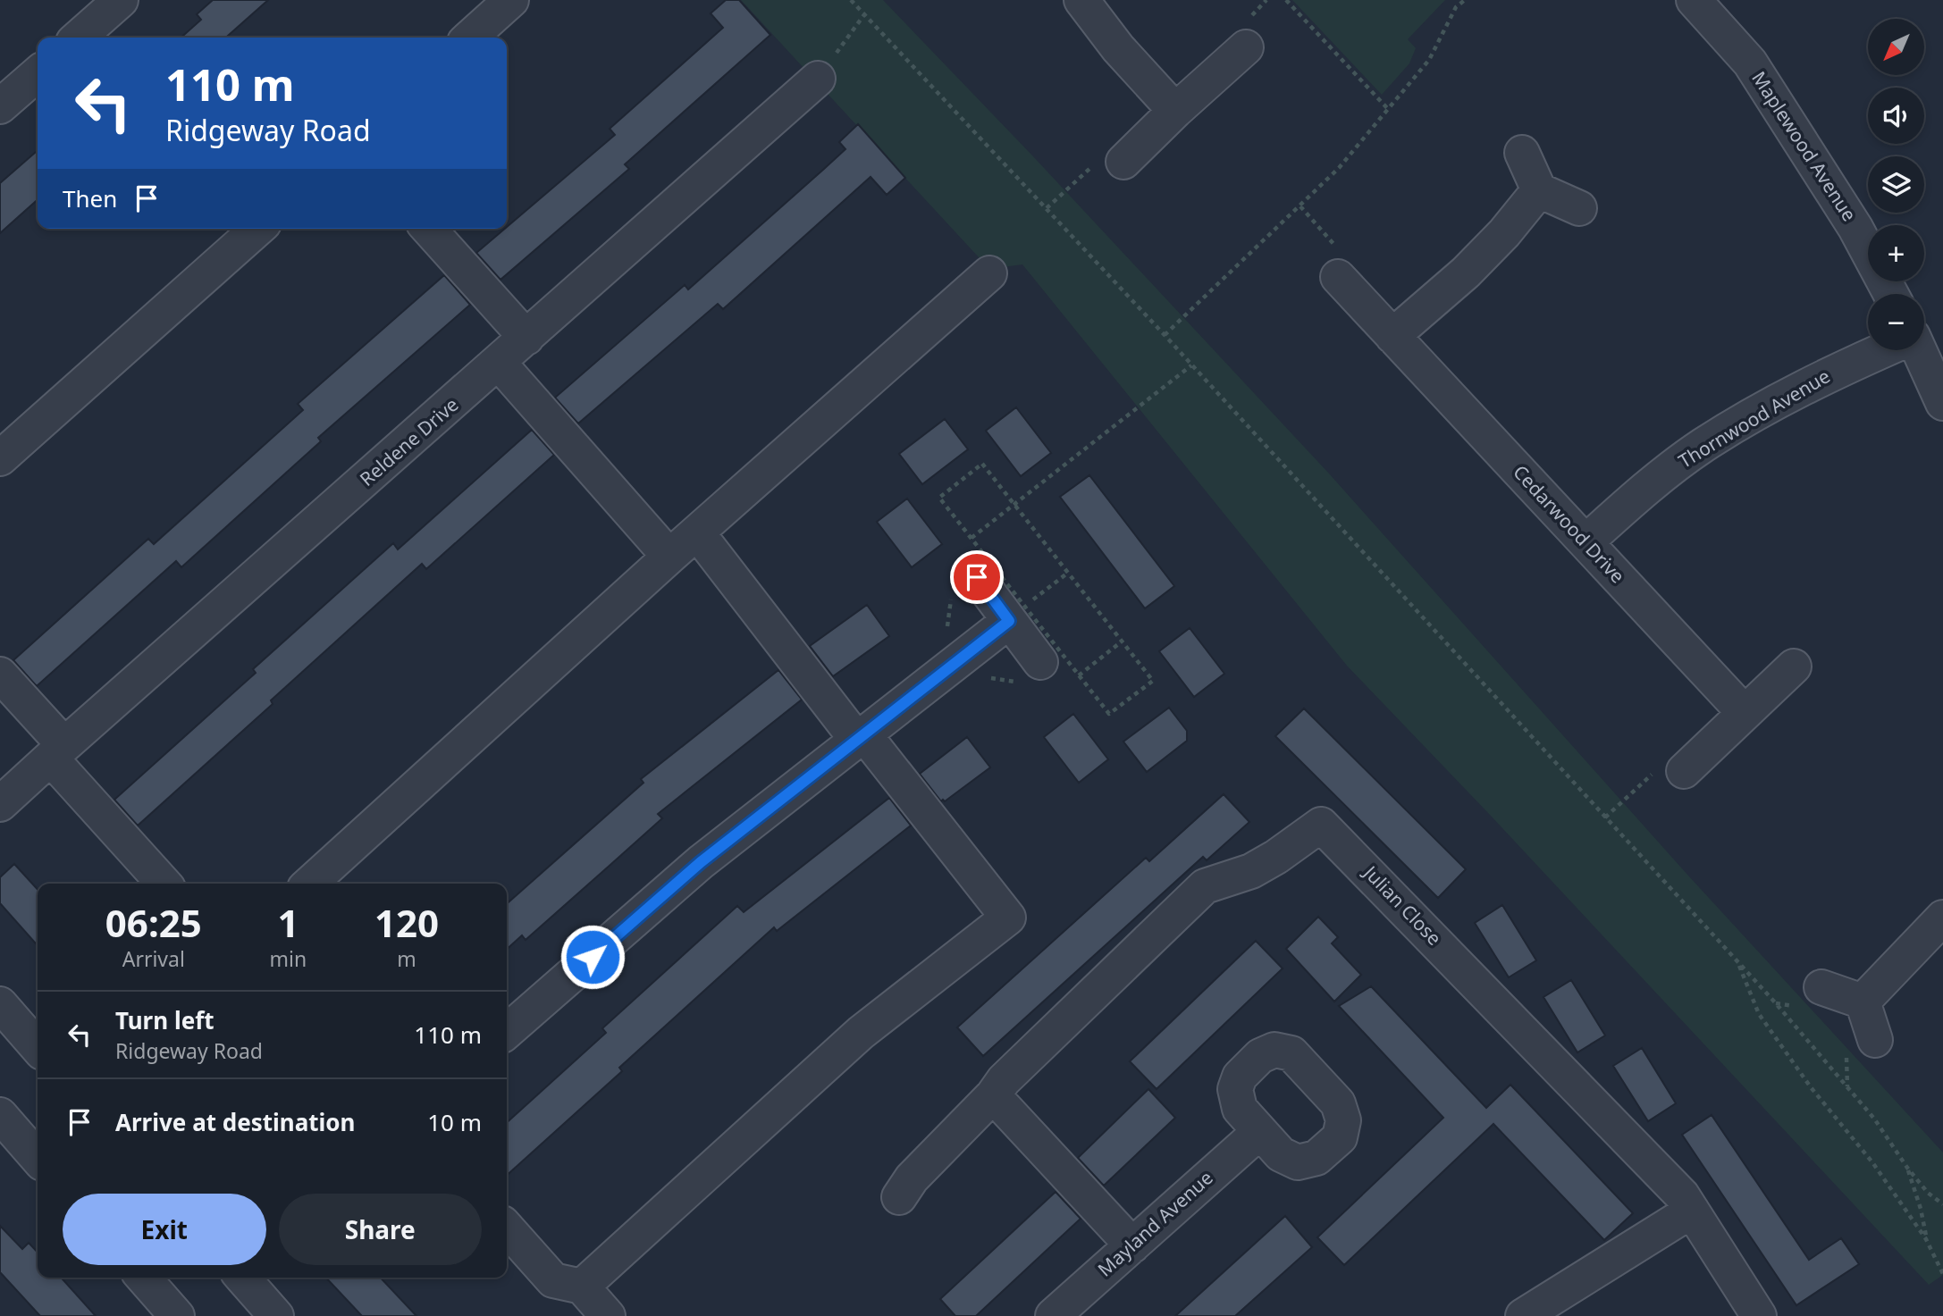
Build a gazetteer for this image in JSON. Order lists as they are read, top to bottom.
{
  "streets": {
    "street": [
      "Maplewood Avenue",
      "Thornwood Avenue",
      "Reldene Drive",
      "Cedarwood Drive",
      "Julian Close",
      "Mayland Avenue"
    ]
  },
  "crossings": [
    ["Thornwood Avenue", "Cedarwood Drive"]
  ],
  "north": "bottom left",
  "page": {
    "map_buttons": ["+", "−"],
    "turn": ["110 m", "Ridgeway Road"],
    "then": "Then",
    "eta": [
      "06:25",
      "Arrival",
      "1",
      "min",
      "120",
      "m"
    ],
    "list": [
      {
        "name": "Turn left",
        "note": "Ridgeway Road",
        "value": "110 m"
      },
      {
        "name": "Arrive at destination",
        "value": "10 m"
      }
    ],
    "buttons": ["Exit", "Share"]
  }
}
